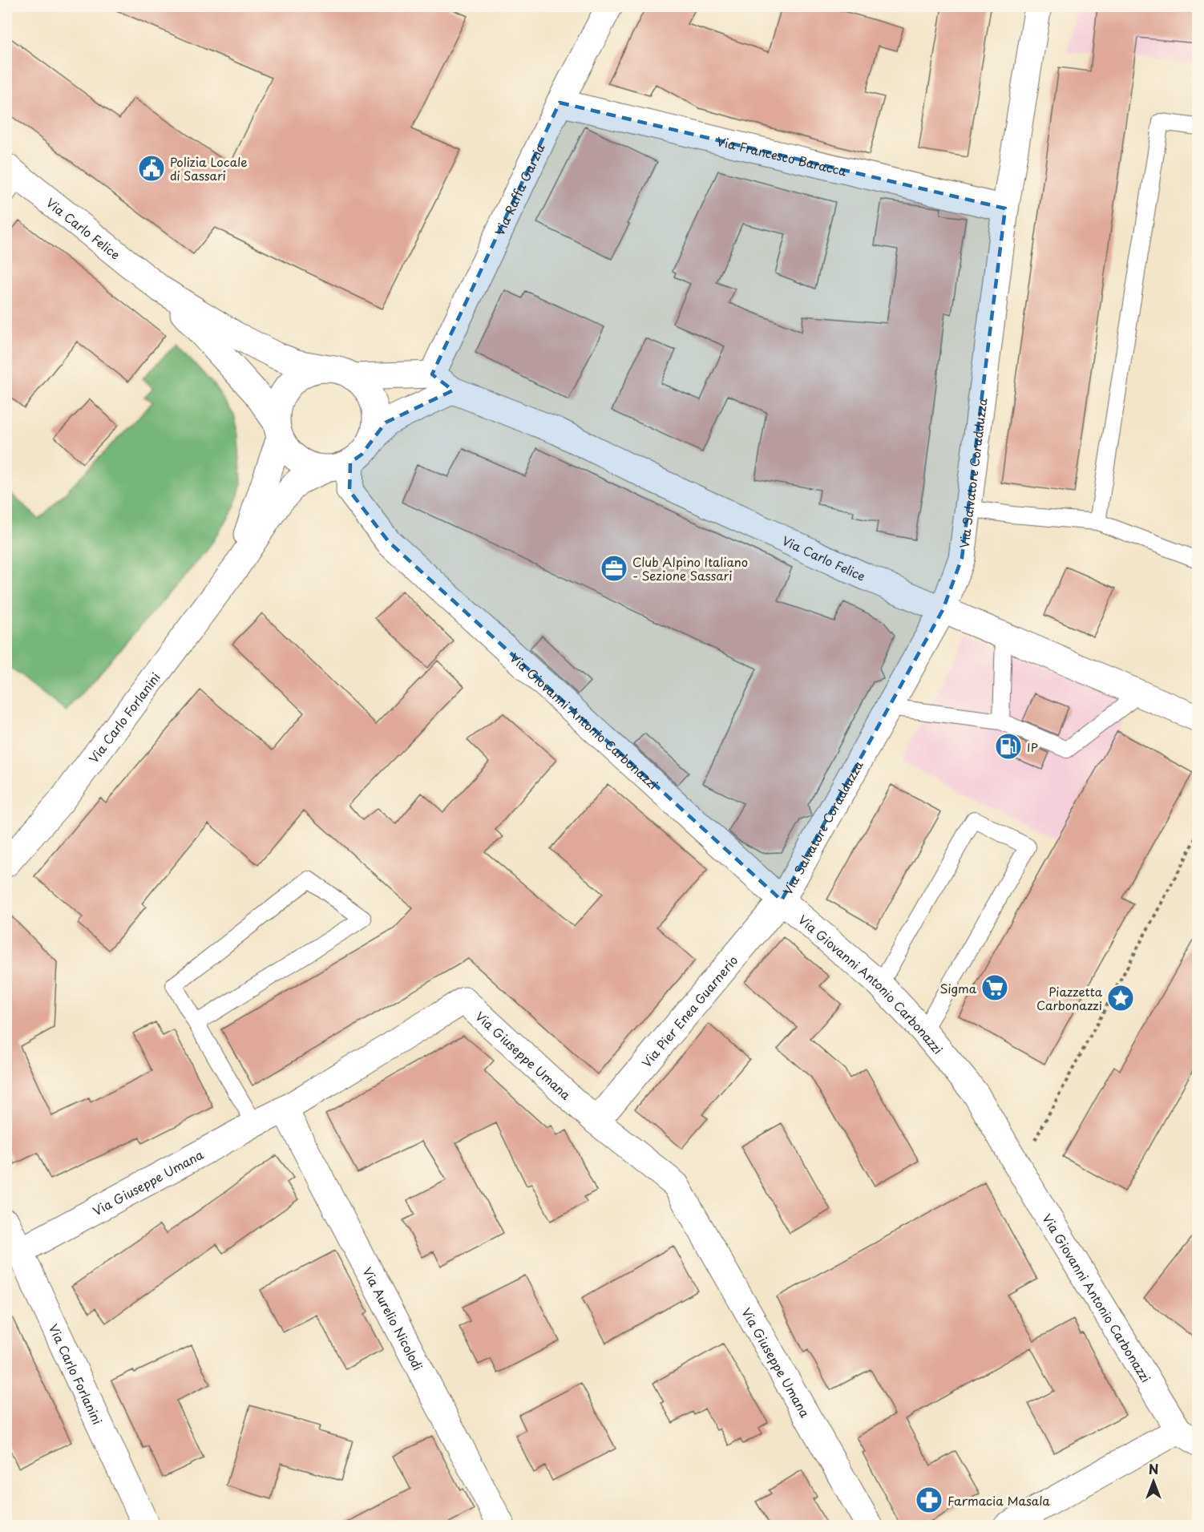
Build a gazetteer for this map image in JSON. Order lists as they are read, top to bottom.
{
  "streets": {
    "street": [
      "Via Francesco Baracca",
      "Via Raffa Garzia",
      "Via Carlo Felice",
      "Via Salvatore Coradduzza",
      "Via Carlo Forlanini",
      "Via Giovanni Antonio Carbonazzi",
      "Via Pier Enea Guarnerio",
      "Via Giuseppe Umana",
      "Via Aurelio Nicolodi"
    ]
  },
  "crossings": [
    ["Via Francesco Baracca", "Via Raffa Garzia"],
    ["Via Francesco Baracca", "Via Salvatore Coradduzza"],
    ["Via Raffa Garzia", "Via Carlo Felice"],
    ["Via Carlo Felice", "Via Salvatore Coradduzza"],
    ["Via Carlo Felice", "Via Carlo Forlanini"],
    ["Via Carlo Felice", "Via Giovanni Antonio Carbonazzi"],
    ["Via Salvatore Coradduzza", "Via Giovanni Antonio Carbonazzi"],
    ["Via Salvatore Coradduzza", "Via Pier Enea Guarnerio"],
    ["Via Carlo Forlanini", "Via Giovanni Antonio Carbonazzi"],
    ["Via Carlo Forlanini", "Via Giuseppe Umana"],
    ["Via Giovanni Antonio Carbonazzi", "Via Pier Enea Guarnerio"],
    ["Via Pier Enea Guarnerio", "Via Giuseppe Umana"],
    ["Via Giuseppe Umana", "Via Aurelio Nicolodi"]
  ],
  "places": {
    "public building": ["Polizia Locale di Sassari"],
    "office": ["Club Alpino Italiano - Sezione Sassari"],
    "fuel station": ["IP"],
    "supermarket": ["Sigma"],
    "place": ["Piazzetta Carbonazzi"],
    "pharmacy": ["Farmacia Masala"]
  },
  "north": "top"
}
